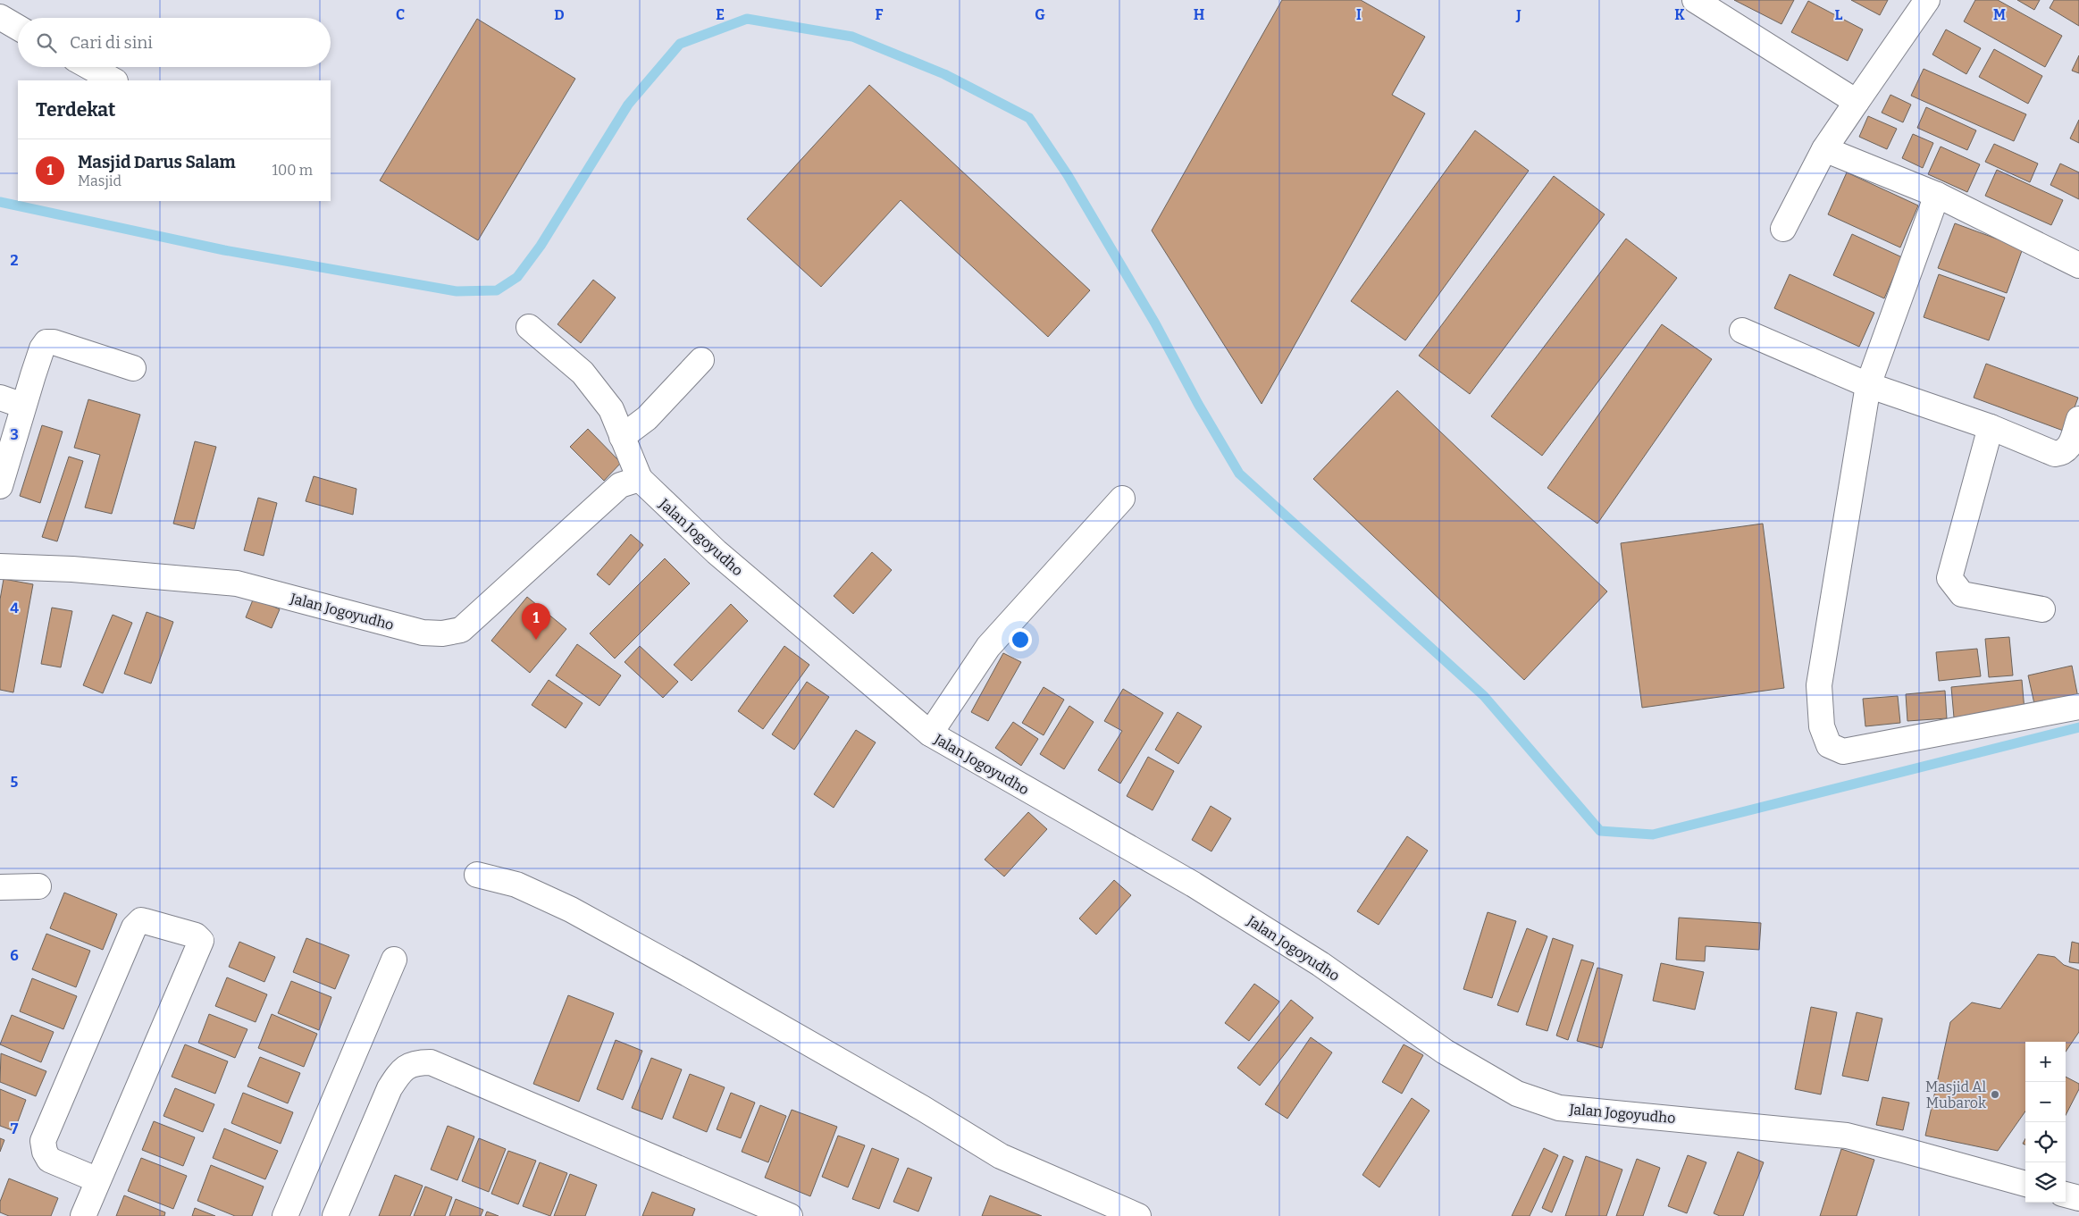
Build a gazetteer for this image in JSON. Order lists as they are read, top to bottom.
{
  "streets": {
    "street": ["Jalan Jogoyudho"]
  },
  "places": ["Masjid Al Mubarok"],
  "page": {
    "search": "Cari di sini",
    "heading": "Terdekat",
    "list": [
      {
        "mark": "1",
        "name": "Masjid Darus Salam",
        "note": "Masjid",
        "value": "100 m"
      }
    ],
    "pins": "1",
    "map_buttons": ["+", "−"]
  },
  "grid": {
    "columns": [
      "C",
      "D",
      "E",
      "F",
      "G",
      "H",
      "I",
      "J",
      "K",
      "L",
      "M"
    ],
    "rows": [
      "2",
      "3",
      "4",
      "5",
      "6",
      "7"
    ]
  }
}
